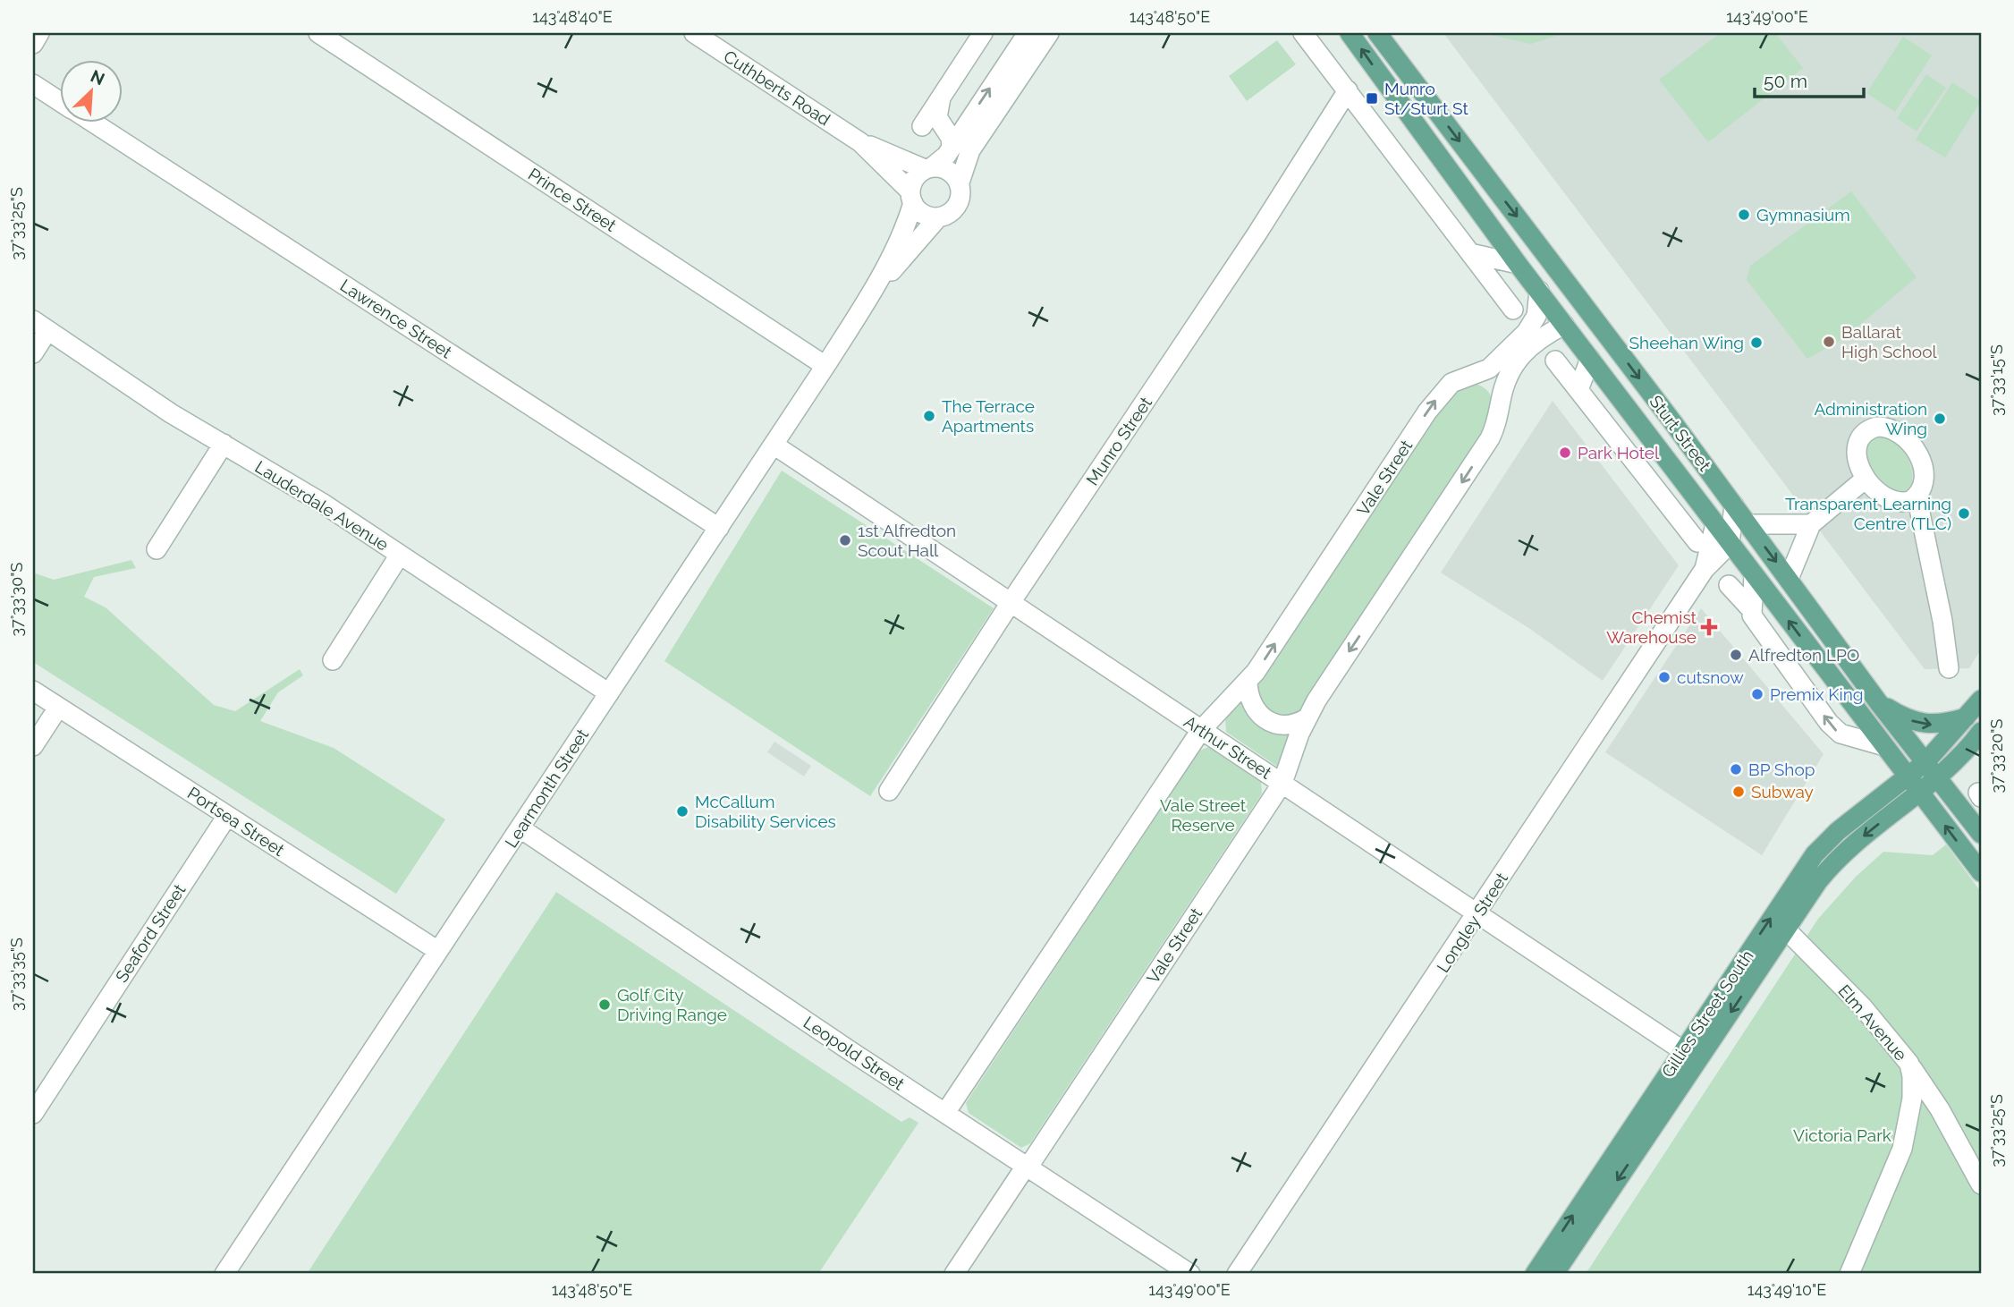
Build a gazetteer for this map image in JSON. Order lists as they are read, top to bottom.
{
  "streets": {
    "main road": ["Sturt Street", "Gillies Street South"],
    "street": [
      "Cuthberts Road",
      "Prince Street",
      "Lawrence Street",
      "Munro Street",
      "Vale Street",
      "Lauderdale Avenue",
      "Arthur Street",
      "Learmonth Street",
      "Portsea Street",
      "Longley Street",
      "Seaford Street",
      "Elm Avenue",
      "Leopold Street"
    ]
  },
  "crossings": [
    ["Cuthberts Road", "Learmonth Street"],
    ["Prince Street", "Learmonth Street"],
    ["Lawrence Street", "Learmonth Street"],
    ["Sturt Street", "Vale Street"],
    ["Sturt Street", "Longley Street"],
    ["Sturt Street", "Gillies Street South"],
    ["Munro Street", "Arthur Street"],
    ["Vale Street", "Arthur Street"],
    ["Vale Street", "Leopold Street"],
    ["Lauderdale Avenue", "Learmonth Street"],
    ["Arthur Street", "Learmonth Street"],
    ["Arthur Street", "Longley Street"],
    ["Arthur Street", "Gillies Street South"],
    ["Learmonth Street", "Portsea Street"],
    ["Learmonth Street", "Leopold Street"],
    ["Portsea Street", "Seaford Street"],
    ["Gillies Street South", "Elm Avenue"]
  ],
  "parks": ["Vale Street Reserve", "Victoria Park"],
  "places": {
    "transit": ["Munro St/Sturt St"],
    "other": [
      "Gymnasium",
      "Ballarat High School",
      "Sheehan Wing",
      "The Terrace Apartments",
      "Administration Wing",
      "Park Hotel",
      "Transparent Learning Centre (TLC)",
      "1st Alfredton Scout Hall",
      "Alfredton LPO",
      "cutsnow",
      "Premix King",
      "BP Shop",
      "Subway",
      "McCallum Disability Services",
      "Golf City Driving Range"
    ],
    "health": ["Chemist Warehouse"]
  },
  "scale_bar": "50 m",
  "north": "top right",
  "coordinates": [
    "143°48'40\"E",
    "143°48'50\"E",
    "143°49'00\"E",
    "37°33'25\"S",
    "37°33'15\"S",
    "37°33'30\"S",
    "37°33'20\"S",
    "37°33'35\"S",
    "143°49'10\"E"
  ]
}
